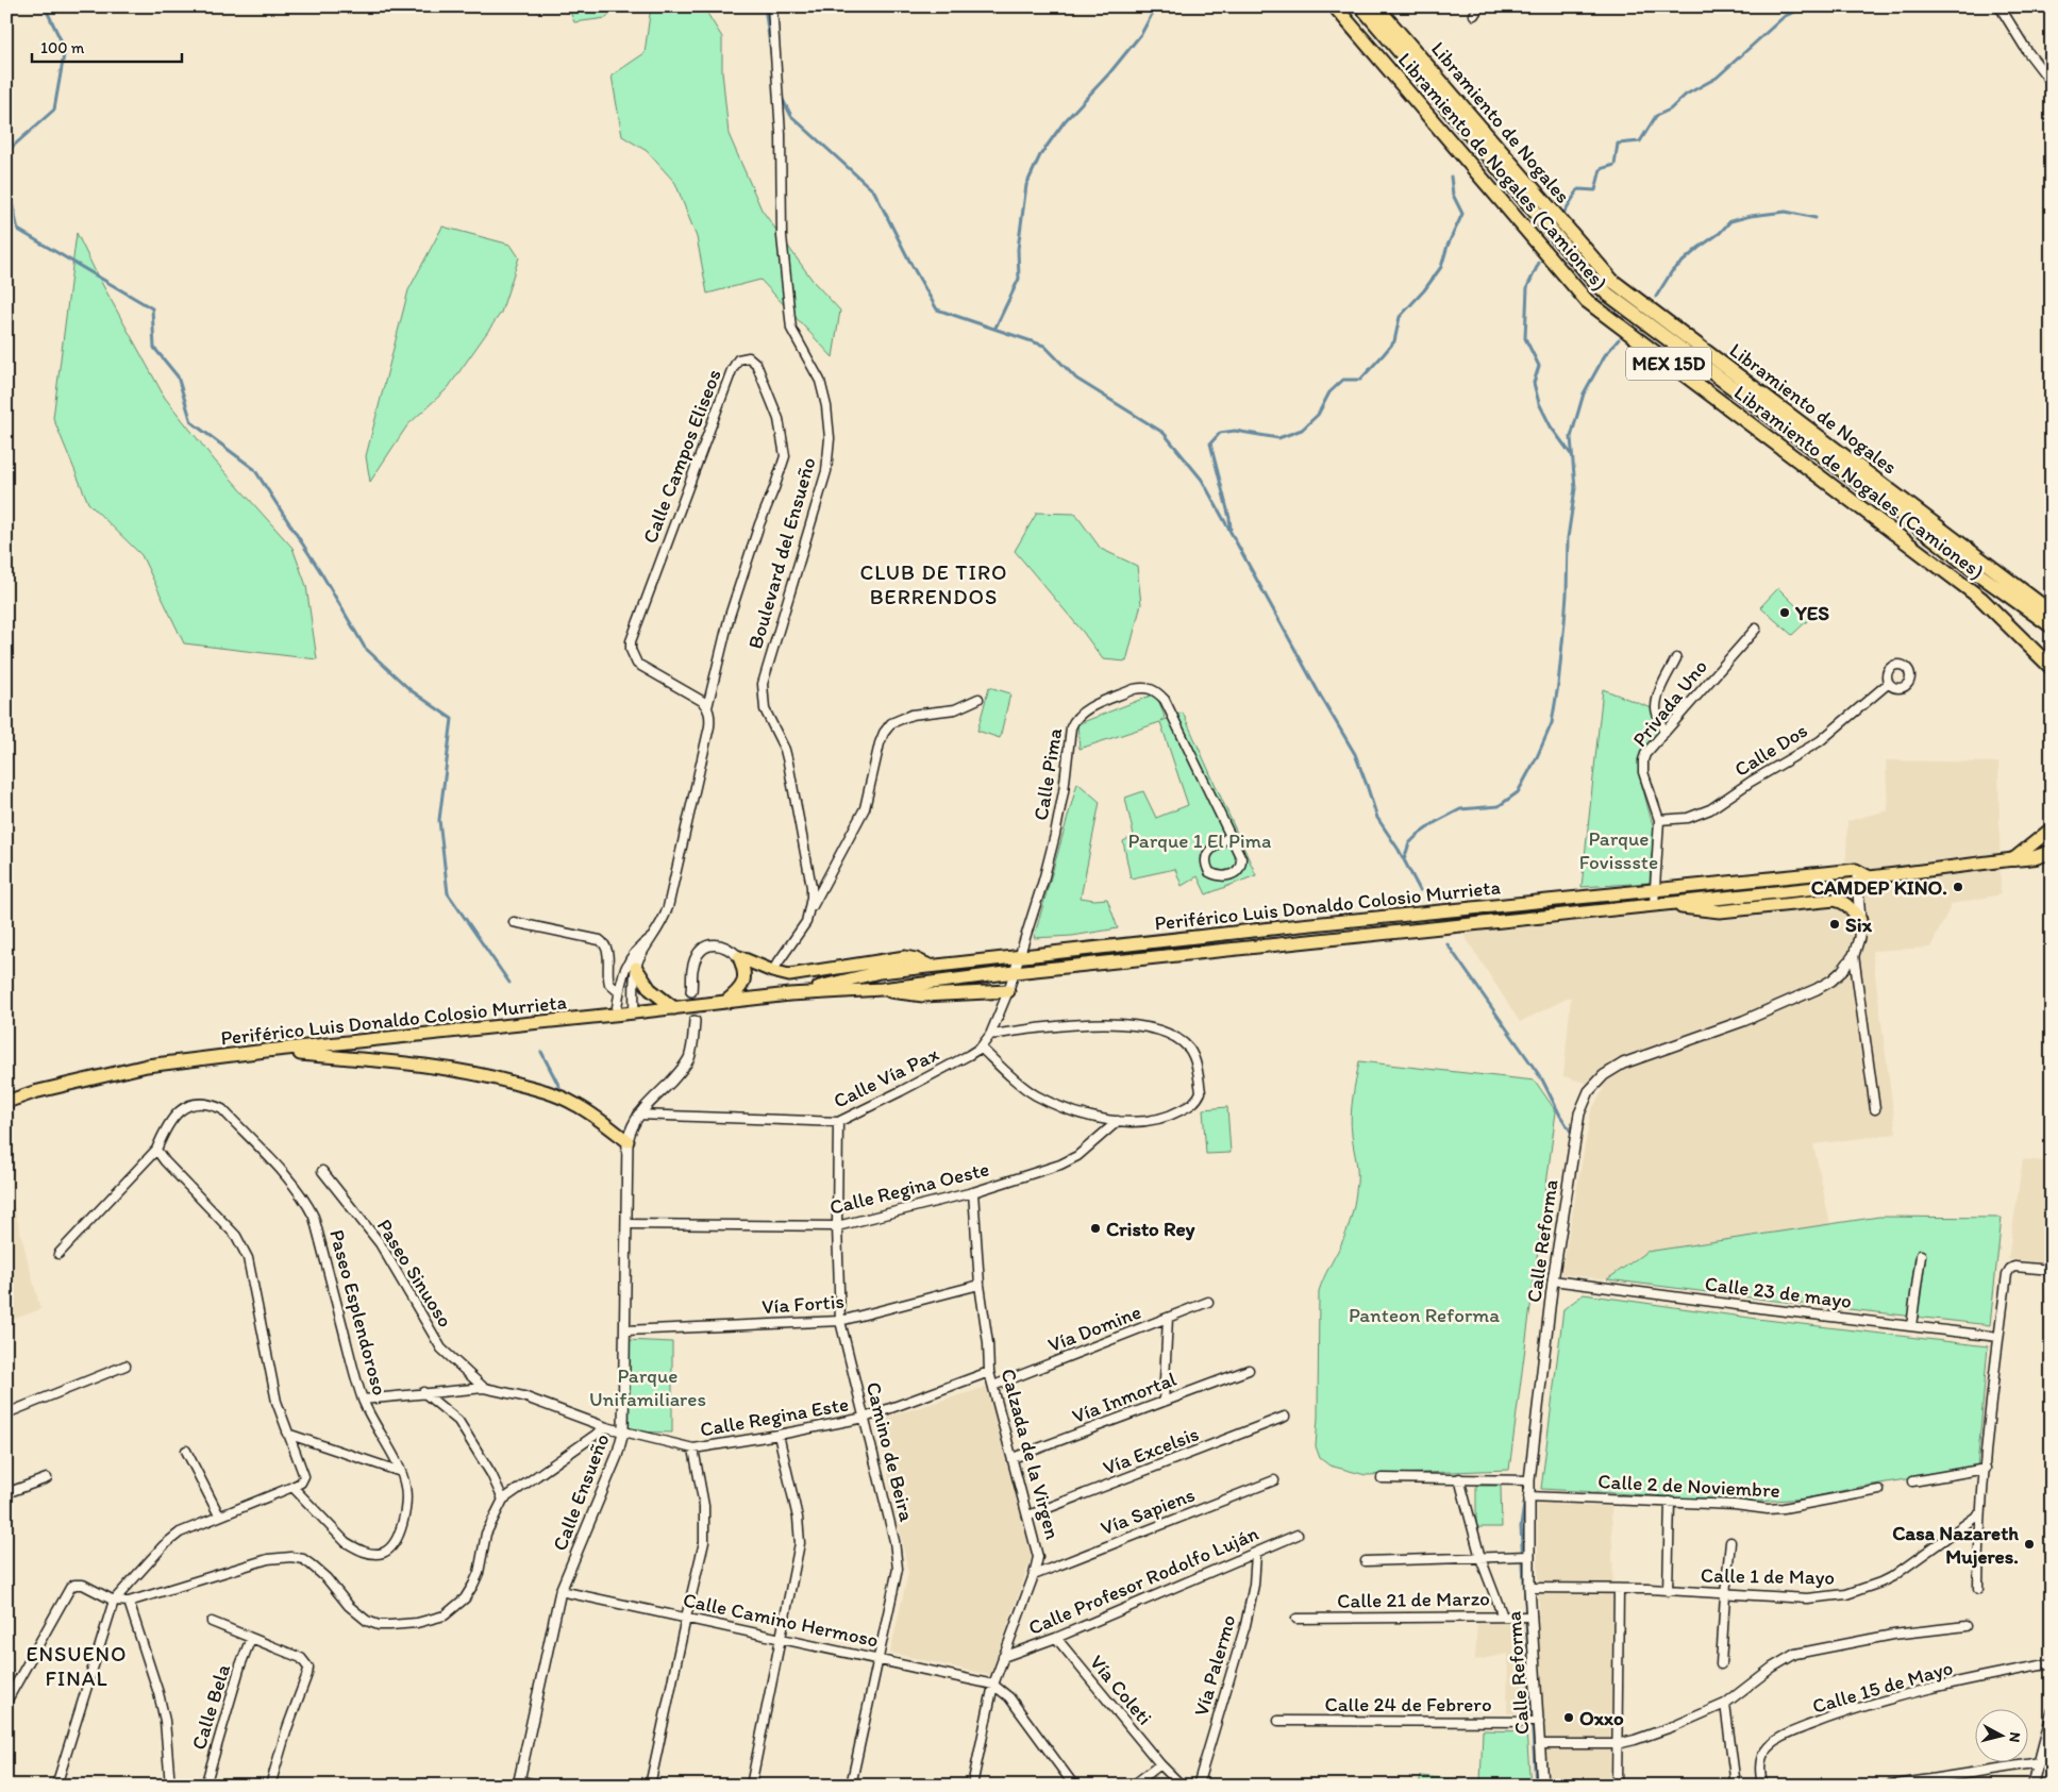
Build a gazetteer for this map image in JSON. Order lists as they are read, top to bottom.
{
  "streets": {
    "highway": ["Libramiento de Nogales", "Libramiento de Nogales (Camiones)", "MEX 15D"],
    "main road": ["Periférico Luis Donaldo Colosio Murrieta"],
    "street": [
      "Calle Campos Eliseos",
      "Boulevard del Ensueño",
      "Privada Uno",
      "Calle Dos",
      "Calle Pima",
      "Calle Vía Pax",
      "Calle Regina Oeste",
      "Calle Reforma",
      "Paseo Sinuoso",
      "Calle 23 de mayo",
      "Vía Fortis",
      "Paseo Esplendoroso",
      "Vía Domine",
      "Vía Inmortal",
      "Calle Regina Este",
      "Vía Excelsis",
      "Camino de Beira",
      "Calzada de la Virgen",
      "Calle 2 de Noviembre",
      "Calle Ensueño",
      "Vía Sapiens",
      "Calle 1 de Mayo",
      "Calle Profesor Rodolfo Luján",
      "Calle 21 de Marzo",
      "Calle Camino Hermoso",
      "Vía Palermo",
      "Calle 15 de Mayo",
      "Vía Coleti",
      "Calle 24 de Febrero",
      "Calle Bela"
    ]
  },
  "crossings": [
    ["Calle Campos Eliseos", "Periférico Luis Donaldo Colosio Murrieta"],
    ["Privada Uno", "Calle Dos"],
    ["Privada Uno", "Periférico Luis Donaldo Colosio Murrieta"],
    ["Calle Pima", "Periférico Luis Donaldo Colosio Murrieta"],
    ["Calle Pima", "Calle Vía Pax"],
    ["Periférico Luis Donaldo Colosio Murrieta", "Calle Vía Pax"],
    ["Periférico Luis Donaldo Colosio Murrieta", "Calle Reforma"],
    ["Calle Vía Pax", "Camino de Beira"],
    ["Calle Regina Oeste", "Camino de Beira"],
    ["Calle Regina Oeste", "Calzada de la Virgen"],
    ["Calle Regina Oeste", "Calle Ensueño"],
    ["Calle Reforma", "Calle 23 de mayo"],
    ["Calle Reforma", "Calle 2 de Noviembre"],
    ["Calle Reforma", "Calle 1 de Mayo"],
    ["Calle Reforma", "Calle 21 de Marzo"],
    ["Calle Reforma", "Calle 24 de Febrero"],
    ["Vía Fortis", "Camino de Beira"],
    ["Vía Fortis", "Calzada de la Virgen"],
    ["Vía Fortis", "Calle Ensueño"],
    ["Vía Domine", "Calzada de la Virgen"],
    ["Vía Inmortal", "Calzada de la Virgen"],
    ["Calle Regina Este", "Camino de Beira"],
    ["Calle Regina Este", "Calzada de la Virgen"],
    ["Calle Regina Este", "Calle Ensueño"],
    ["Vía Excelsis", "Calzada de la Virgen"],
    ["Camino de Beira", "Calle Camino Hermoso"],
    ["Calzada de la Virgen", "Vía Sapiens"],
    ["Calzada de la Virgen", "Calle Profesor Rodolfo Luján"],
    ["Calzada de la Virgen", "Calle Camino Hermoso"],
    ["Calle Ensueño", "Calle Camino Hermoso"],
    ["Calle Profesor Rodolfo Luján", "Vía Palermo"],
    ["Calle Profesor Rodolfo Luján", "Vía Coleti"]
  ],
  "districts": ["CLUB DE TIRO BERRENDOS", "ENSUENO FINAL"],
  "parks": [
    "Parque Fovissste",
    "Parque 1 El Pima",
    "Panteon Reforma",
    "Parque Unifamiliares"
  ],
  "places": [
    "YES",
    "CAMDEP KINO.",
    "Six",
    "Cristo Rey",
    "Casa Nazareth Mujeres.",
    "Oxxo"
  ],
  "scale_bar": "100 m",
  "north": "right"
}
